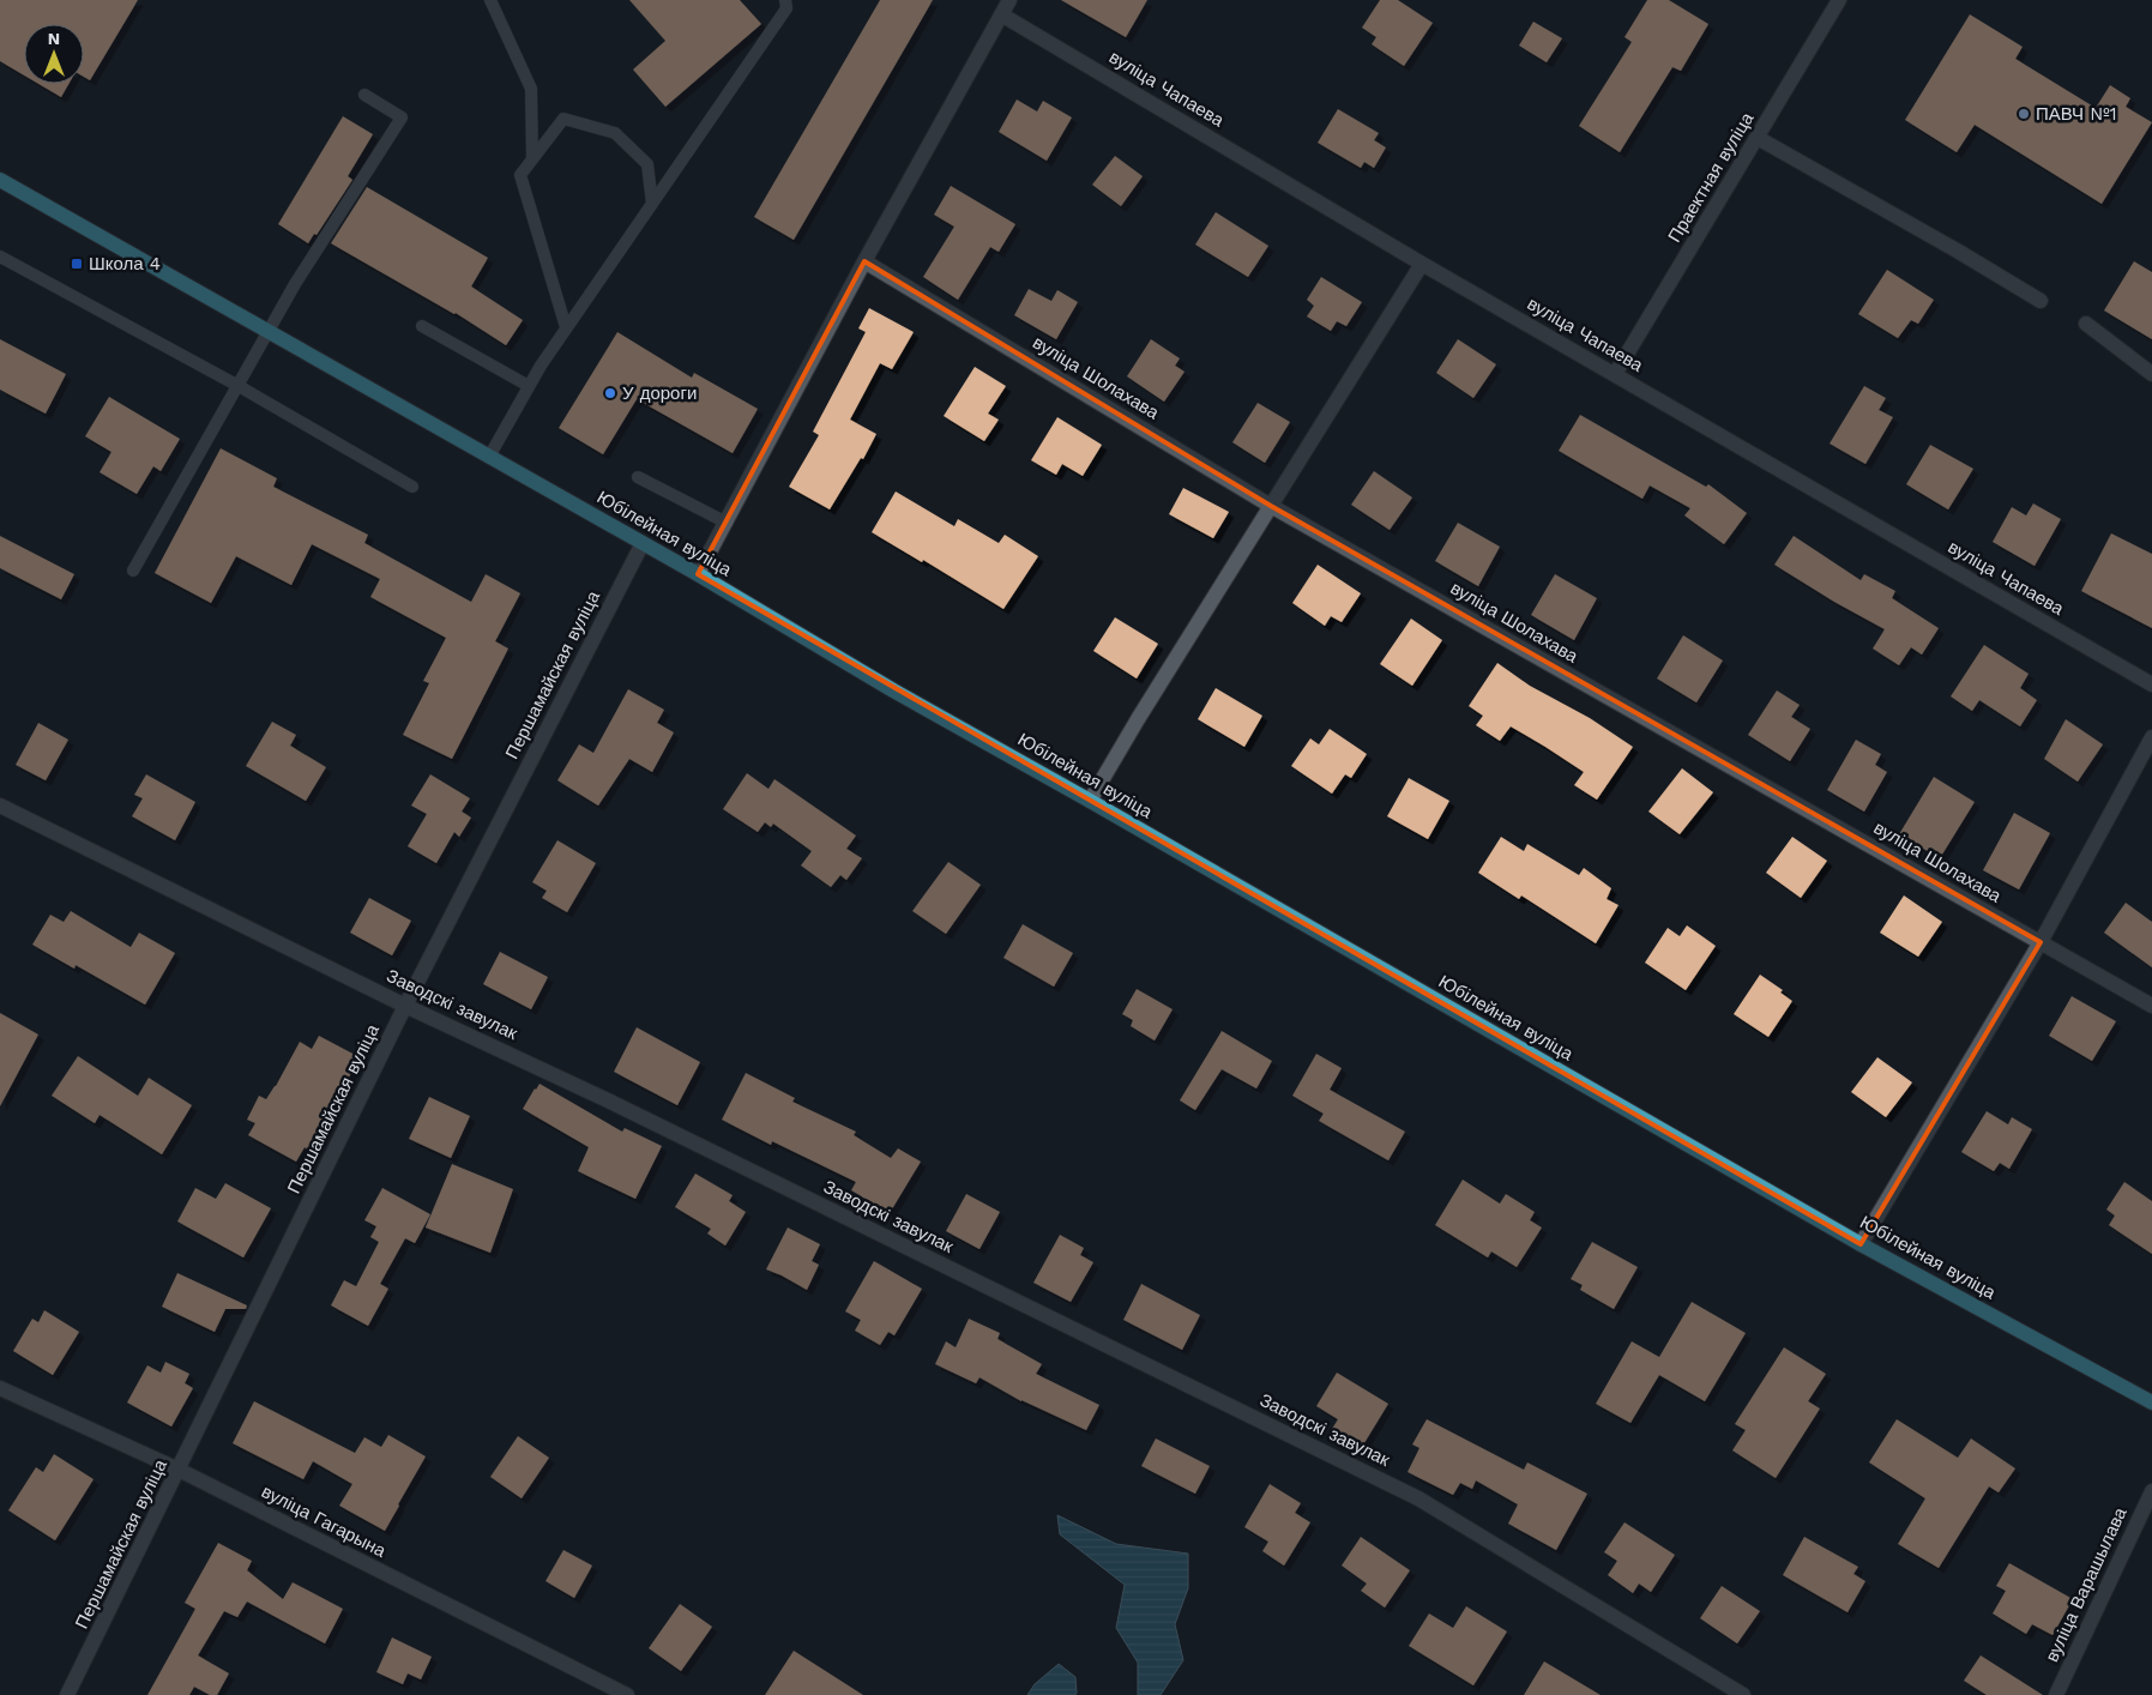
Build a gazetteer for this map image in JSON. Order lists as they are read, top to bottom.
{
  "streets": {
    "main road": ["Юбілейная вуліца"],
    "street": [
      "вуліца Чапаева",
      "Праектная вуліца",
      "вуліца Шолахава",
      "Першамайская вуліца",
      "Заводскі завулак",
      "вуліца Гагарына",
      "вуліца Варашылава"
    ]
  },
  "crossings": [
    ["вуліца Чапаева", "Праектная вуліца"],
    ["Юбілейная вуліца", "Першамайская вуліца"],
    ["Першамайская вуліца", "Заводскі завулак"],
    ["Першамайская вуліца", "вуліца Гагарына"]
  ],
  "places": {
    "other": ["ПАВЧ №1", "У дороги"],
    "transit": ["Школа 4"]
  },
  "north": "top"
}
